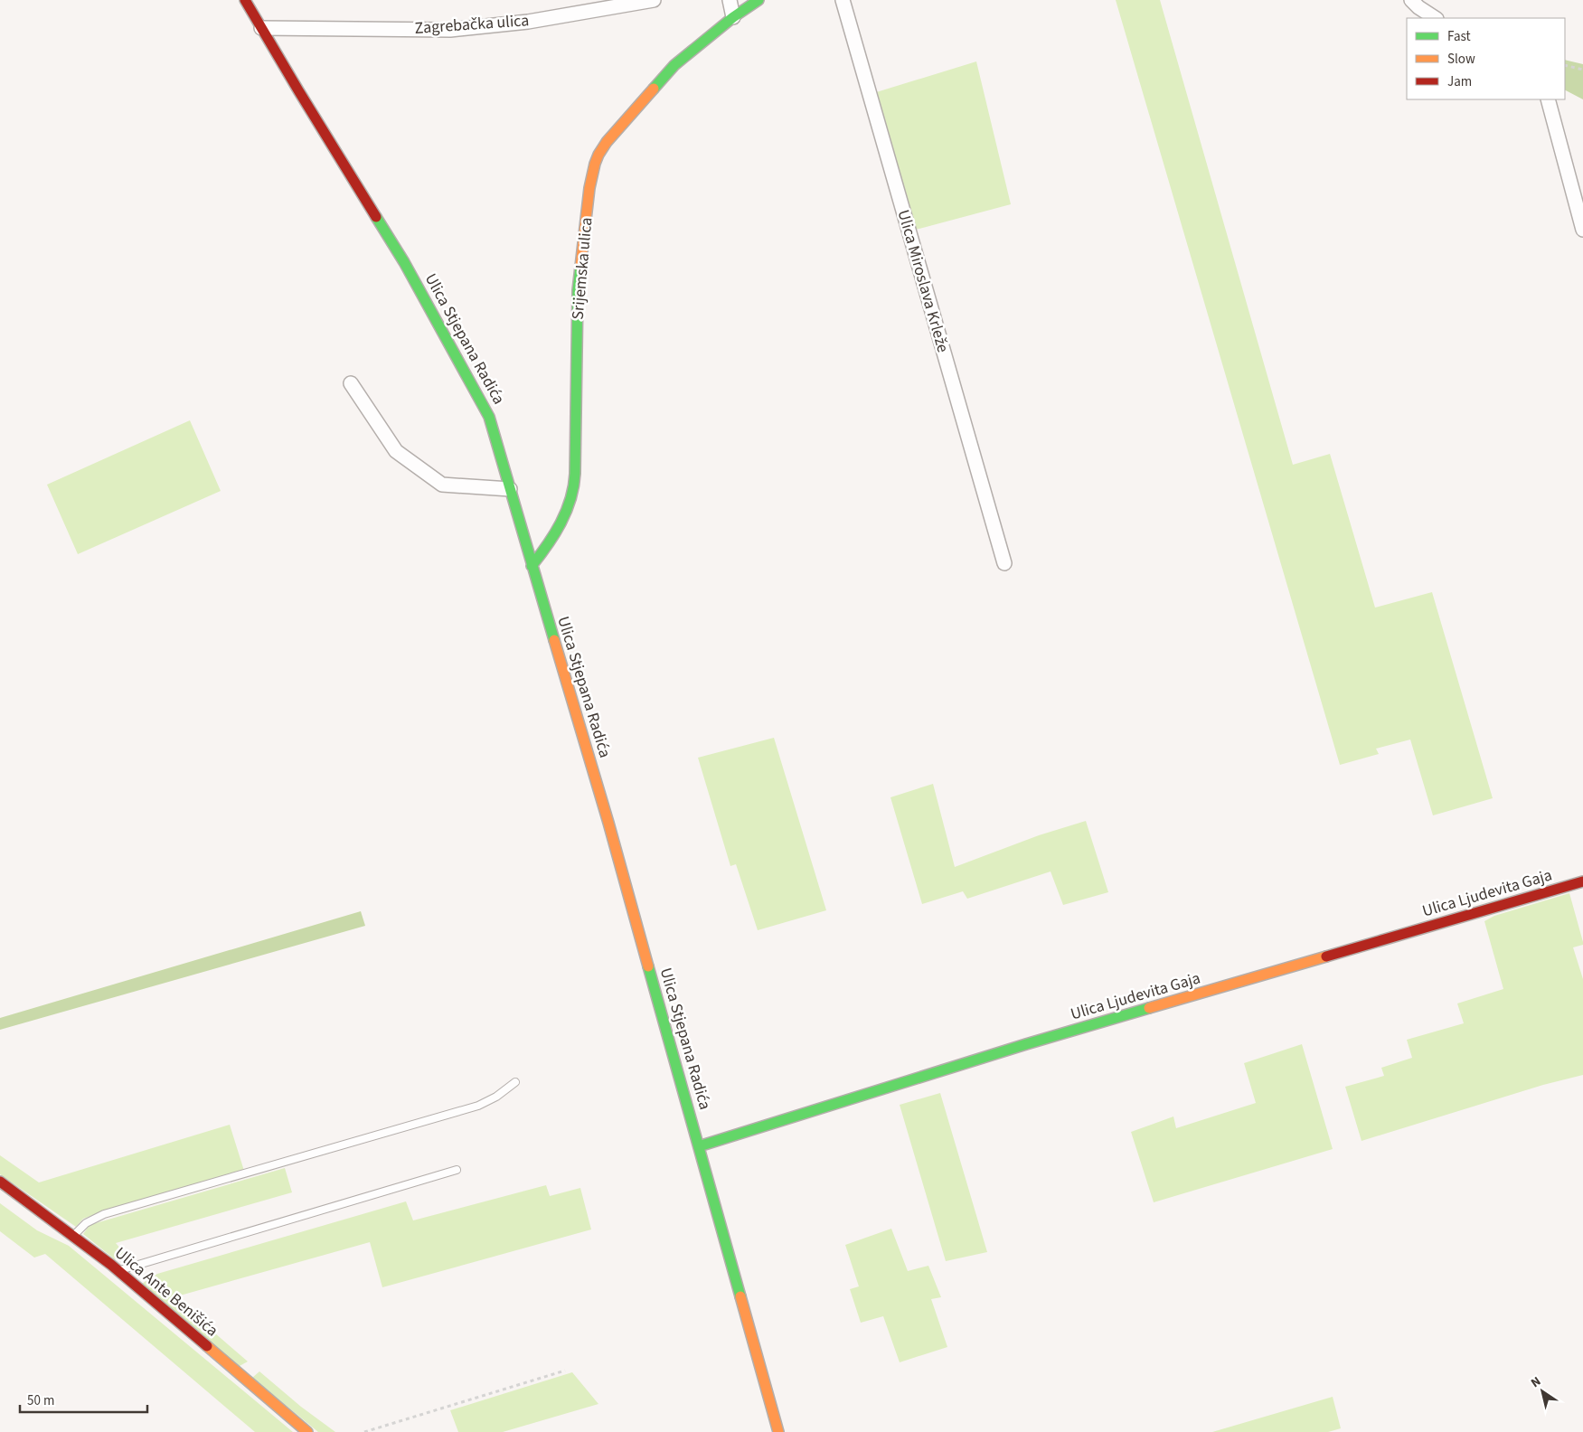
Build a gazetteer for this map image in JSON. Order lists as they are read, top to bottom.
{
  "streets": {
    "street": [
      "Zagrebačka ulica",
      "Srijemska ulica",
      "Ulica Miroslava Krleže",
      "Ulica Stjepana Radića",
      "Ulica Ljudevita Gaja",
      "Ulica Ante Benišića"
    ]
  },
  "crossings": [
    ["Zagrebačka ulica", "Ulica Stjepana Radića"],
    ["Srijemska ulica", "Ulica Stjepana Radića"],
    ["Ulica Stjepana Radića", "Ulica Ljudevita Gaja"]
  ],
  "legend": ["Fast", "Slow", "Jam"],
  "scale_bar": "50 m",
  "north": "top left"
}
